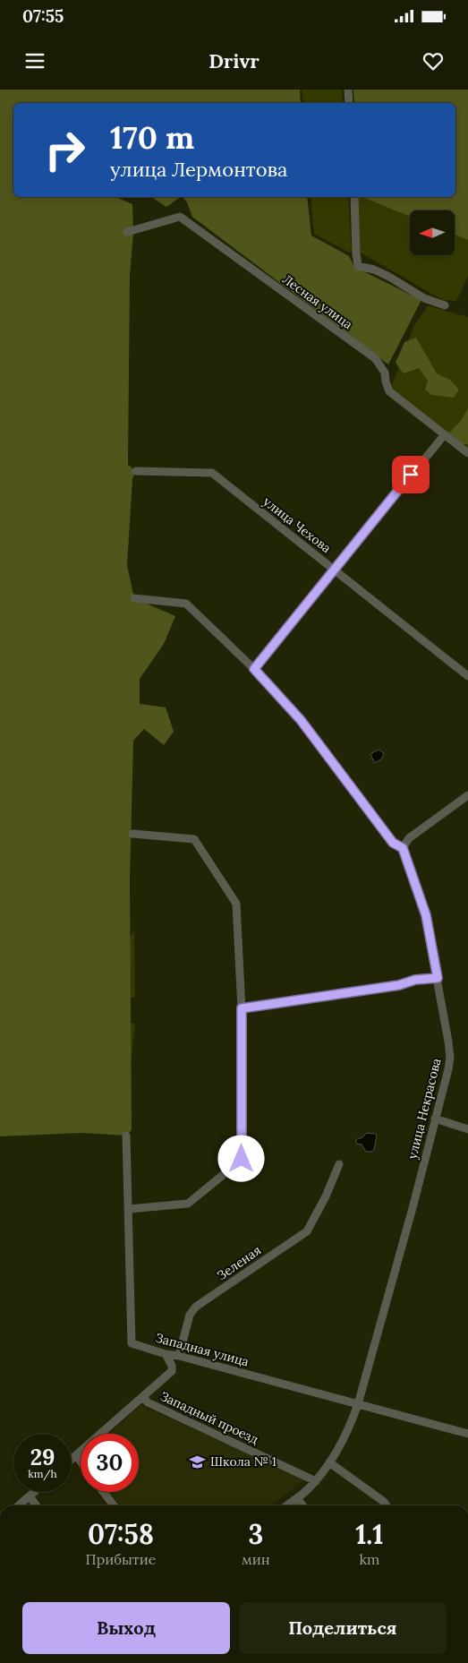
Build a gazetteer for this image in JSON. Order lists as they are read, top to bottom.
{
  "streets": {
    "street": [
      "Лесная улица",
      "улица Чехова",
      "улица Некрасова",
      "Зеленая",
      "Западная улица",
      "Западный проезд"
    ]
  },
  "crossings": [
    ["улица Некрасова", "Западная улица"],
    ["улица Некрасова", "Западный проезд"],
    ["Зеленая", "Западная улица"]
  ],
  "places": {
    "school or university": ["Школа № 1"]
  },
  "north": "left",
  "page": {
    "status": "07:55",
    "header": "Drivr",
    "turn": ["170 m", "улица Лермонтова"],
    "speed": "29 km/h",
    "limit": "30",
    "eta": [
      "07:58",
      "Прибытие",
      "3",
      "мин",
      "1.1",
      "km"
    ],
    "buttons": ["Выход", "Поделиться"]
  }
}
